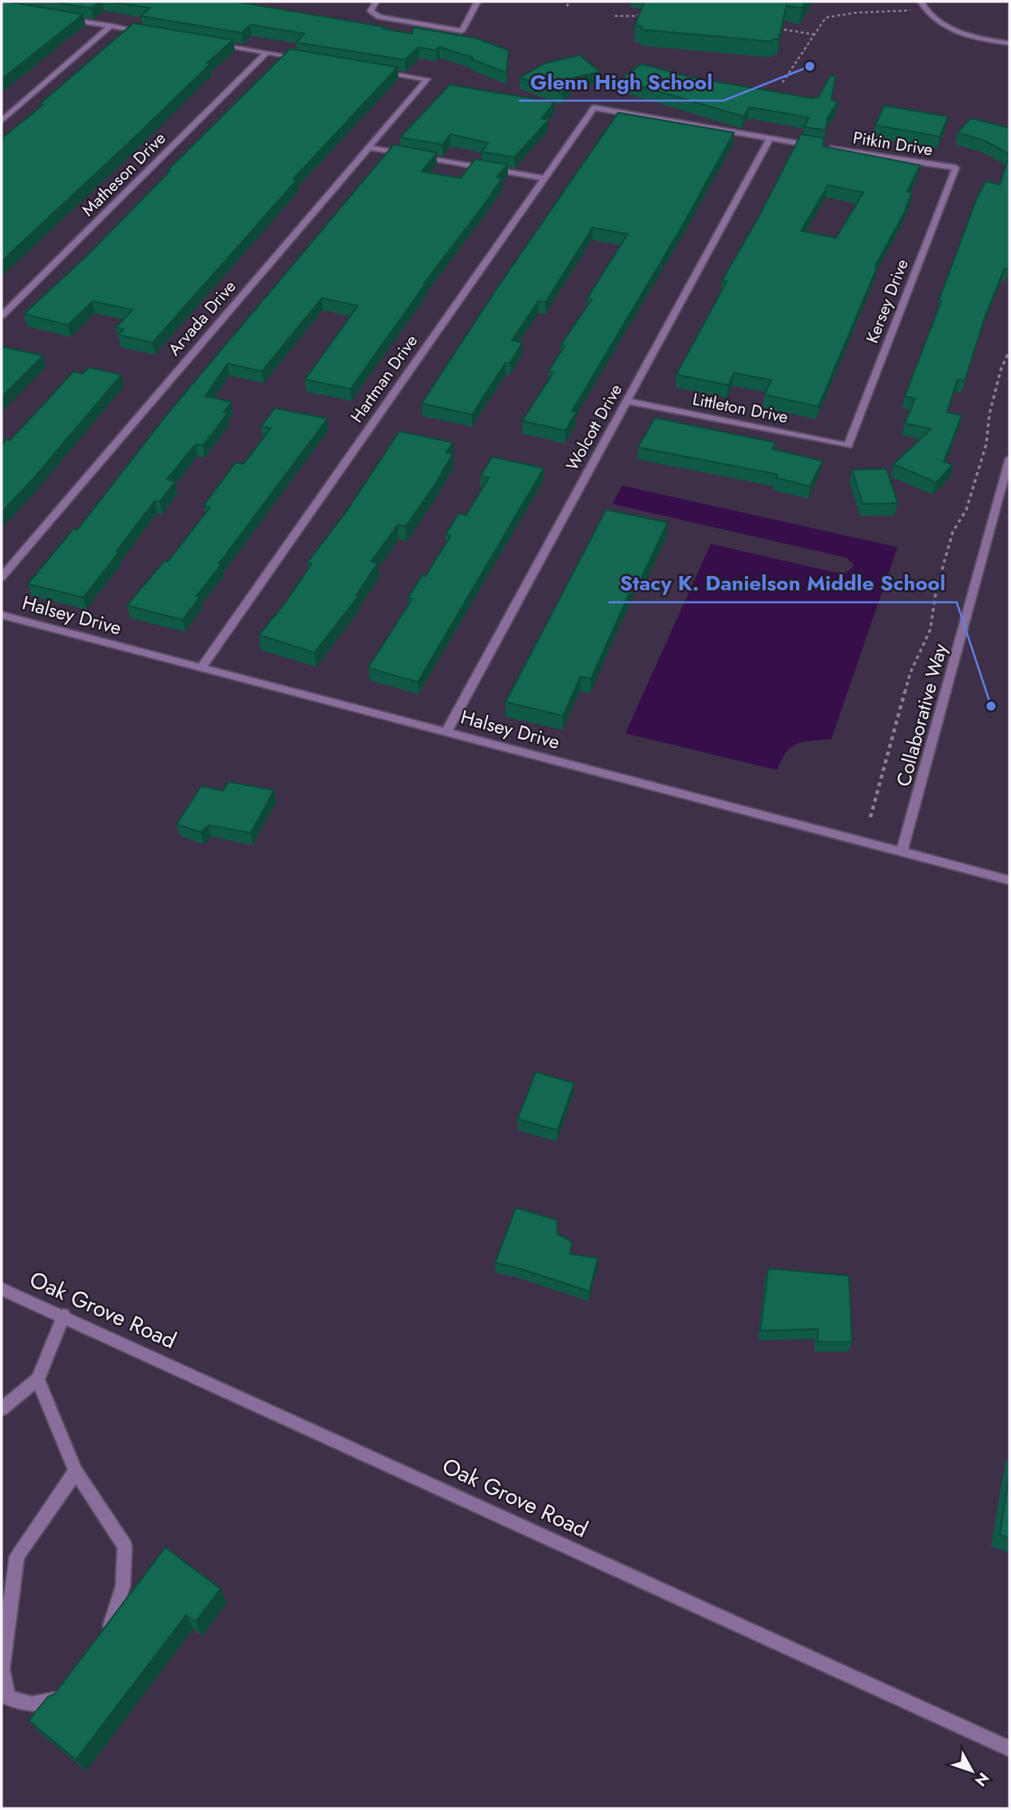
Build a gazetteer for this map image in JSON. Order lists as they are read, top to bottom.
{
  "streets": {
    "street": [
      "Pitkin Drive",
      "Matheson Drive",
      "Kersey Drive",
      "Arvada Drive",
      "Hartman Drive",
      "Littleton Drive",
      "Wolcott Drive",
      "Halsey Drive",
      "Collaborative Way",
      "Oak Grove Road"
    ]
  },
  "crossings": [
    ["Pitkin Drive", "Kersey Drive"],
    ["Pitkin Drive", "Hartman Drive"],
    ["Pitkin Drive", "Wolcott Drive"],
    ["Kersey Drive", "Littleton Drive"],
    ["Hartman Drive", "Halsey Drive"],
    ["Littleton Drive", "Wolcott Drive"],
    ["Wolcott Drive", "Halsey Drive"],
    ["Halsey Drive", "Collaborative Way"]
  ],
  "places": ["Glenn High School", "Stacy K. Danielson Middle School"],
  "north": "bottom right"
}
